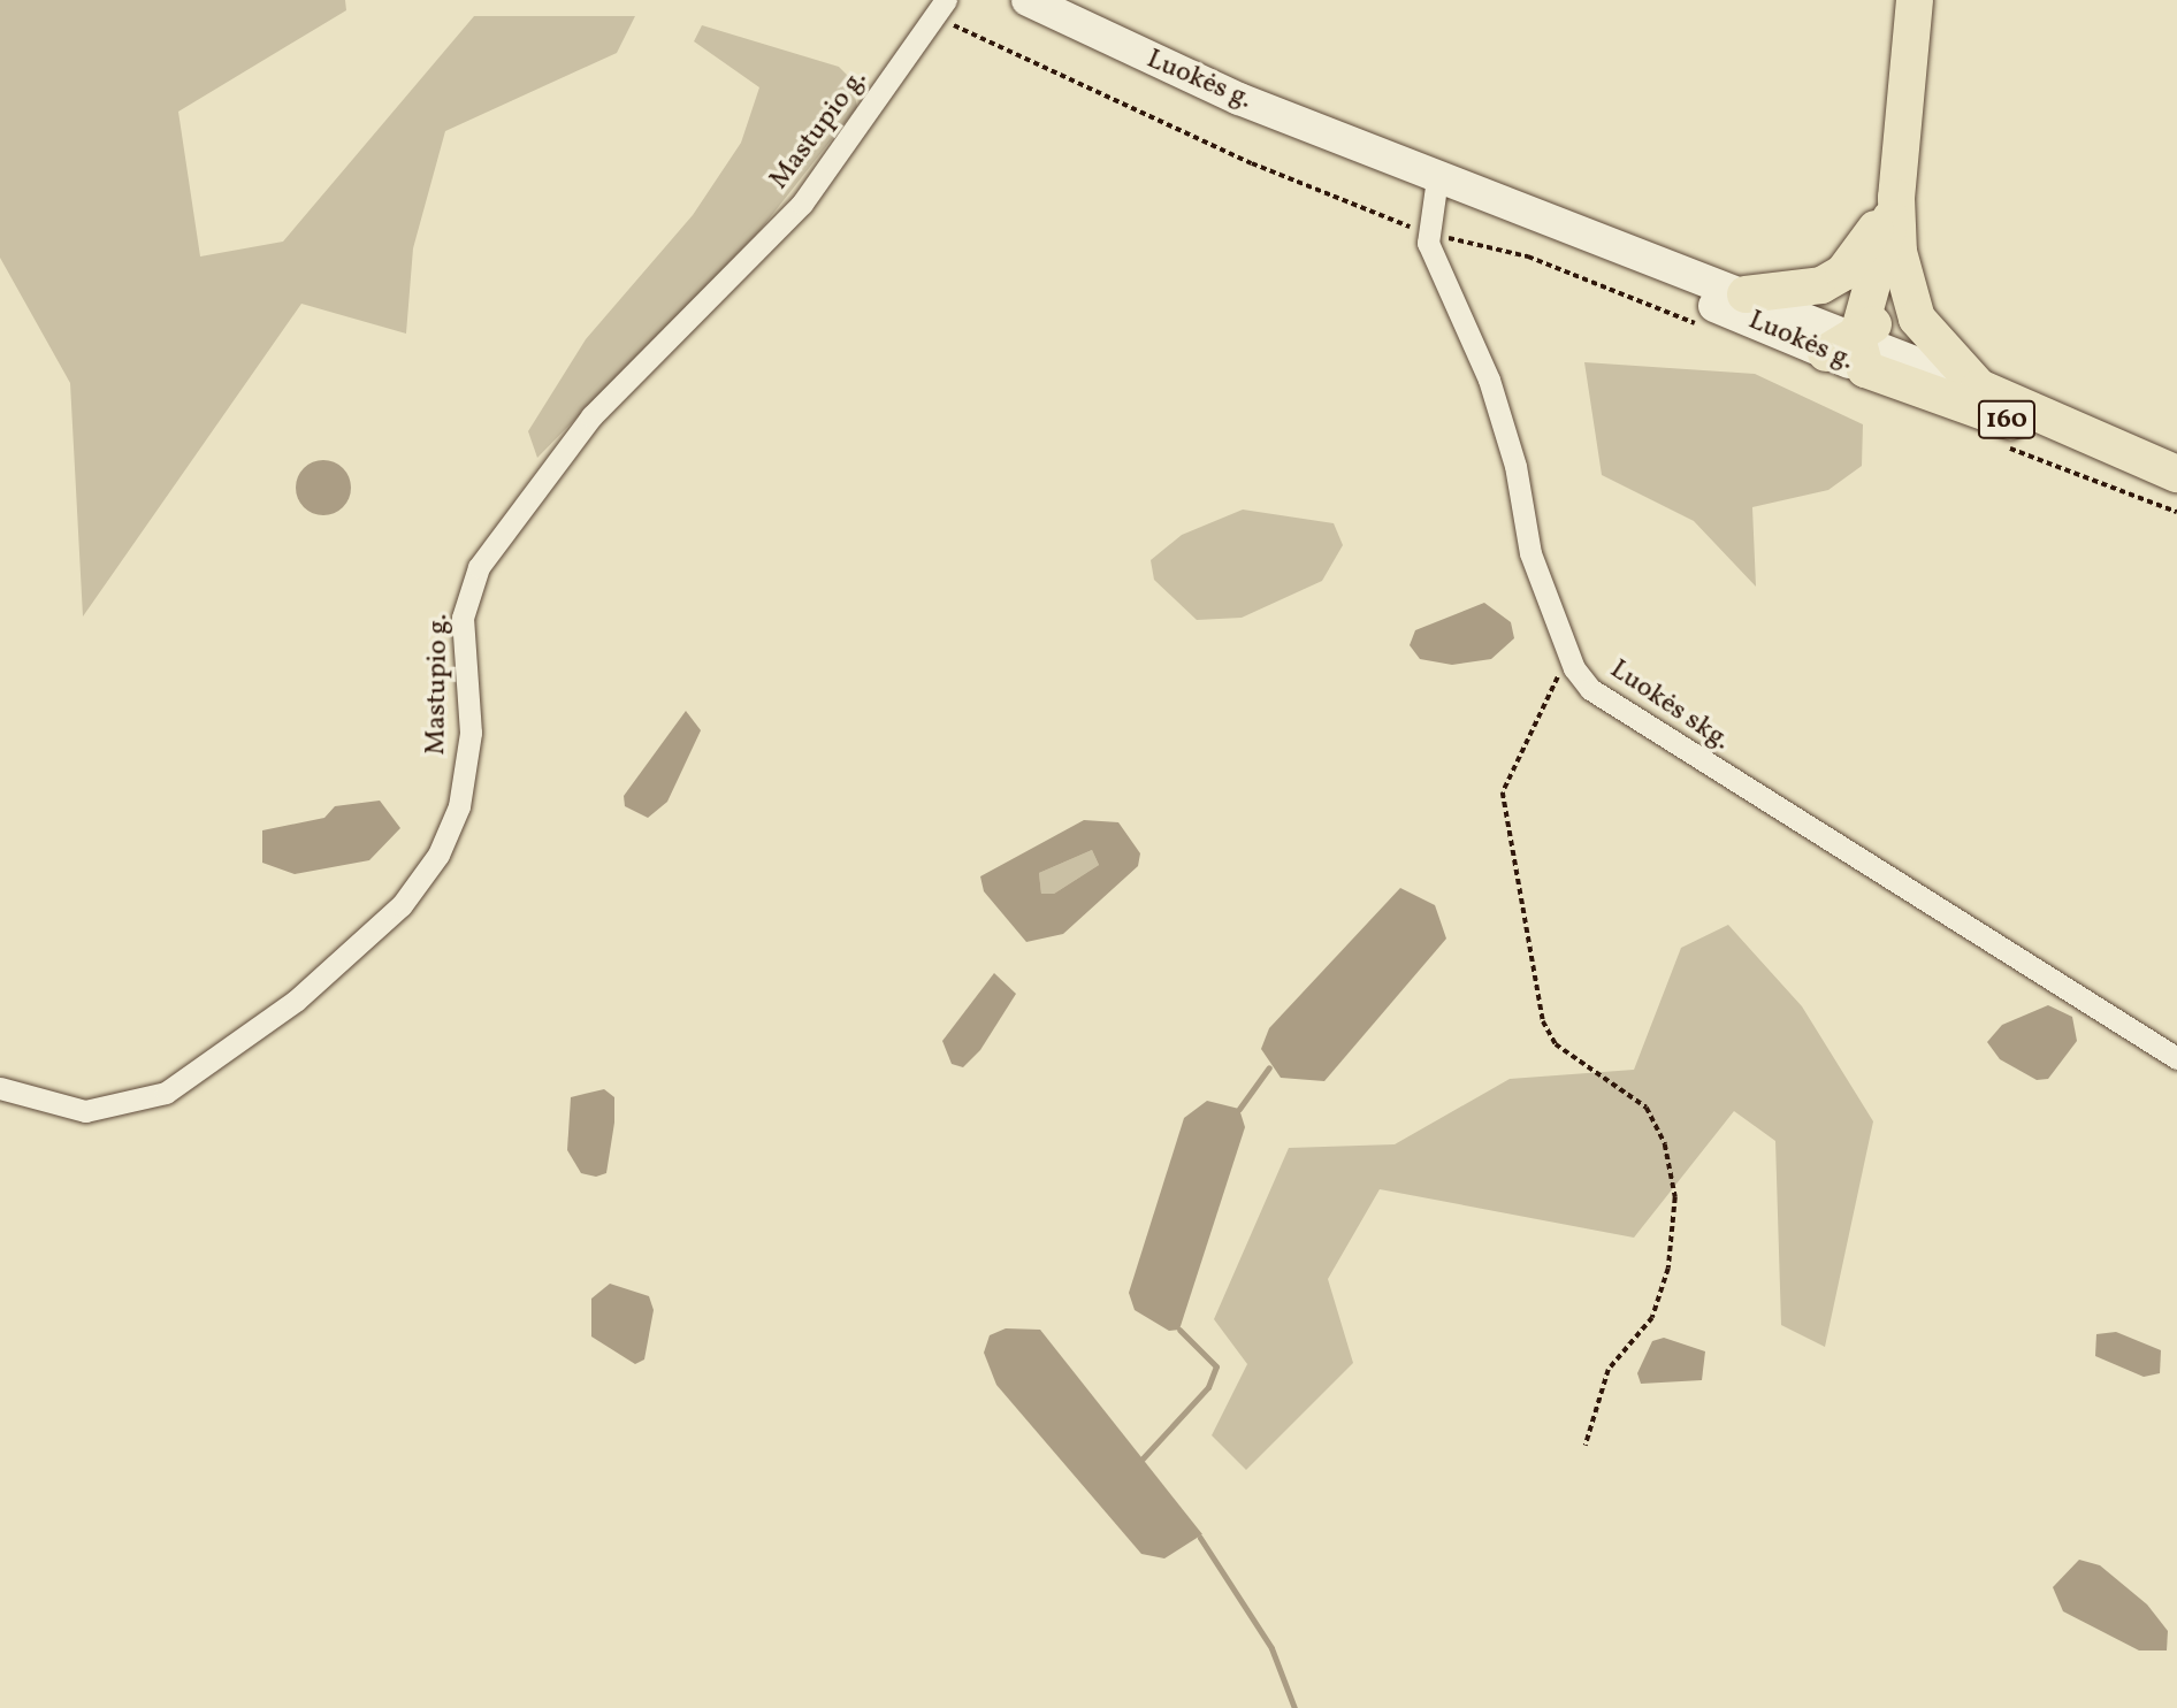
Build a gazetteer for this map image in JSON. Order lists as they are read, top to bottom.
{
  "streets": {
    "main road": ["Luokės g.", "160"],
    "street": ["Mastupio g.", "Luokės skg."]
  },
  "crossings": [
    ["Luokės g.", "160"]
  ]
}
